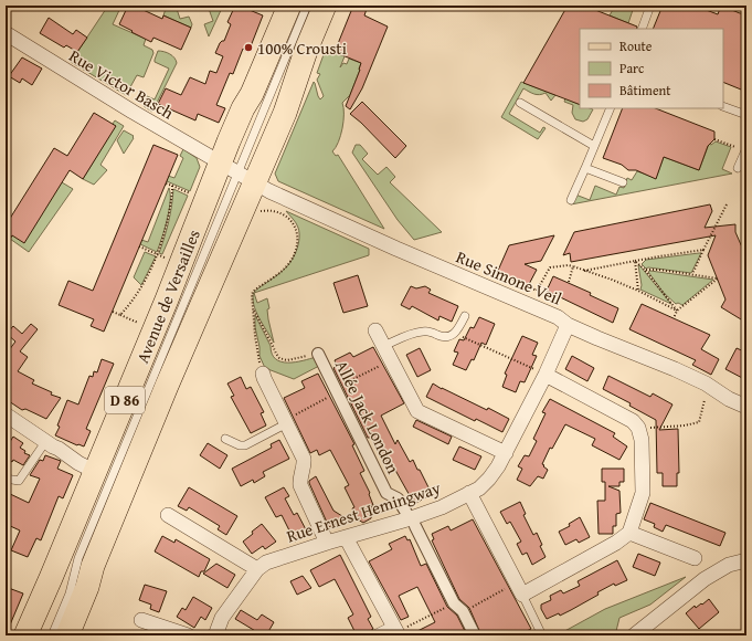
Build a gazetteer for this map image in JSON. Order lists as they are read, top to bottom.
{
  "streets": {
    "main road": ["Avenue de Versailles", "D 86"],
    "street": [
      "Rue Victor Basch",
      "Rue Simone Veil",
      "Allée Jack London",
      "Rue Ernest Hemingway"
    ]
  },
  "crossings": [
    ["Rue Victor Basch", "Rue Simone Veil"],
    ["Rue Victor Basch", "Avenue de Versailles"],
    ["Rue Simone Veil", "Avenue de Versailles"],
    ["Rue Simone Veil", "Rue Ernest Hemingway"]
  ],
  "places": ["100% Crousti"],
  "legend": ["Route", "Parc", "Bâtiment"]
}
